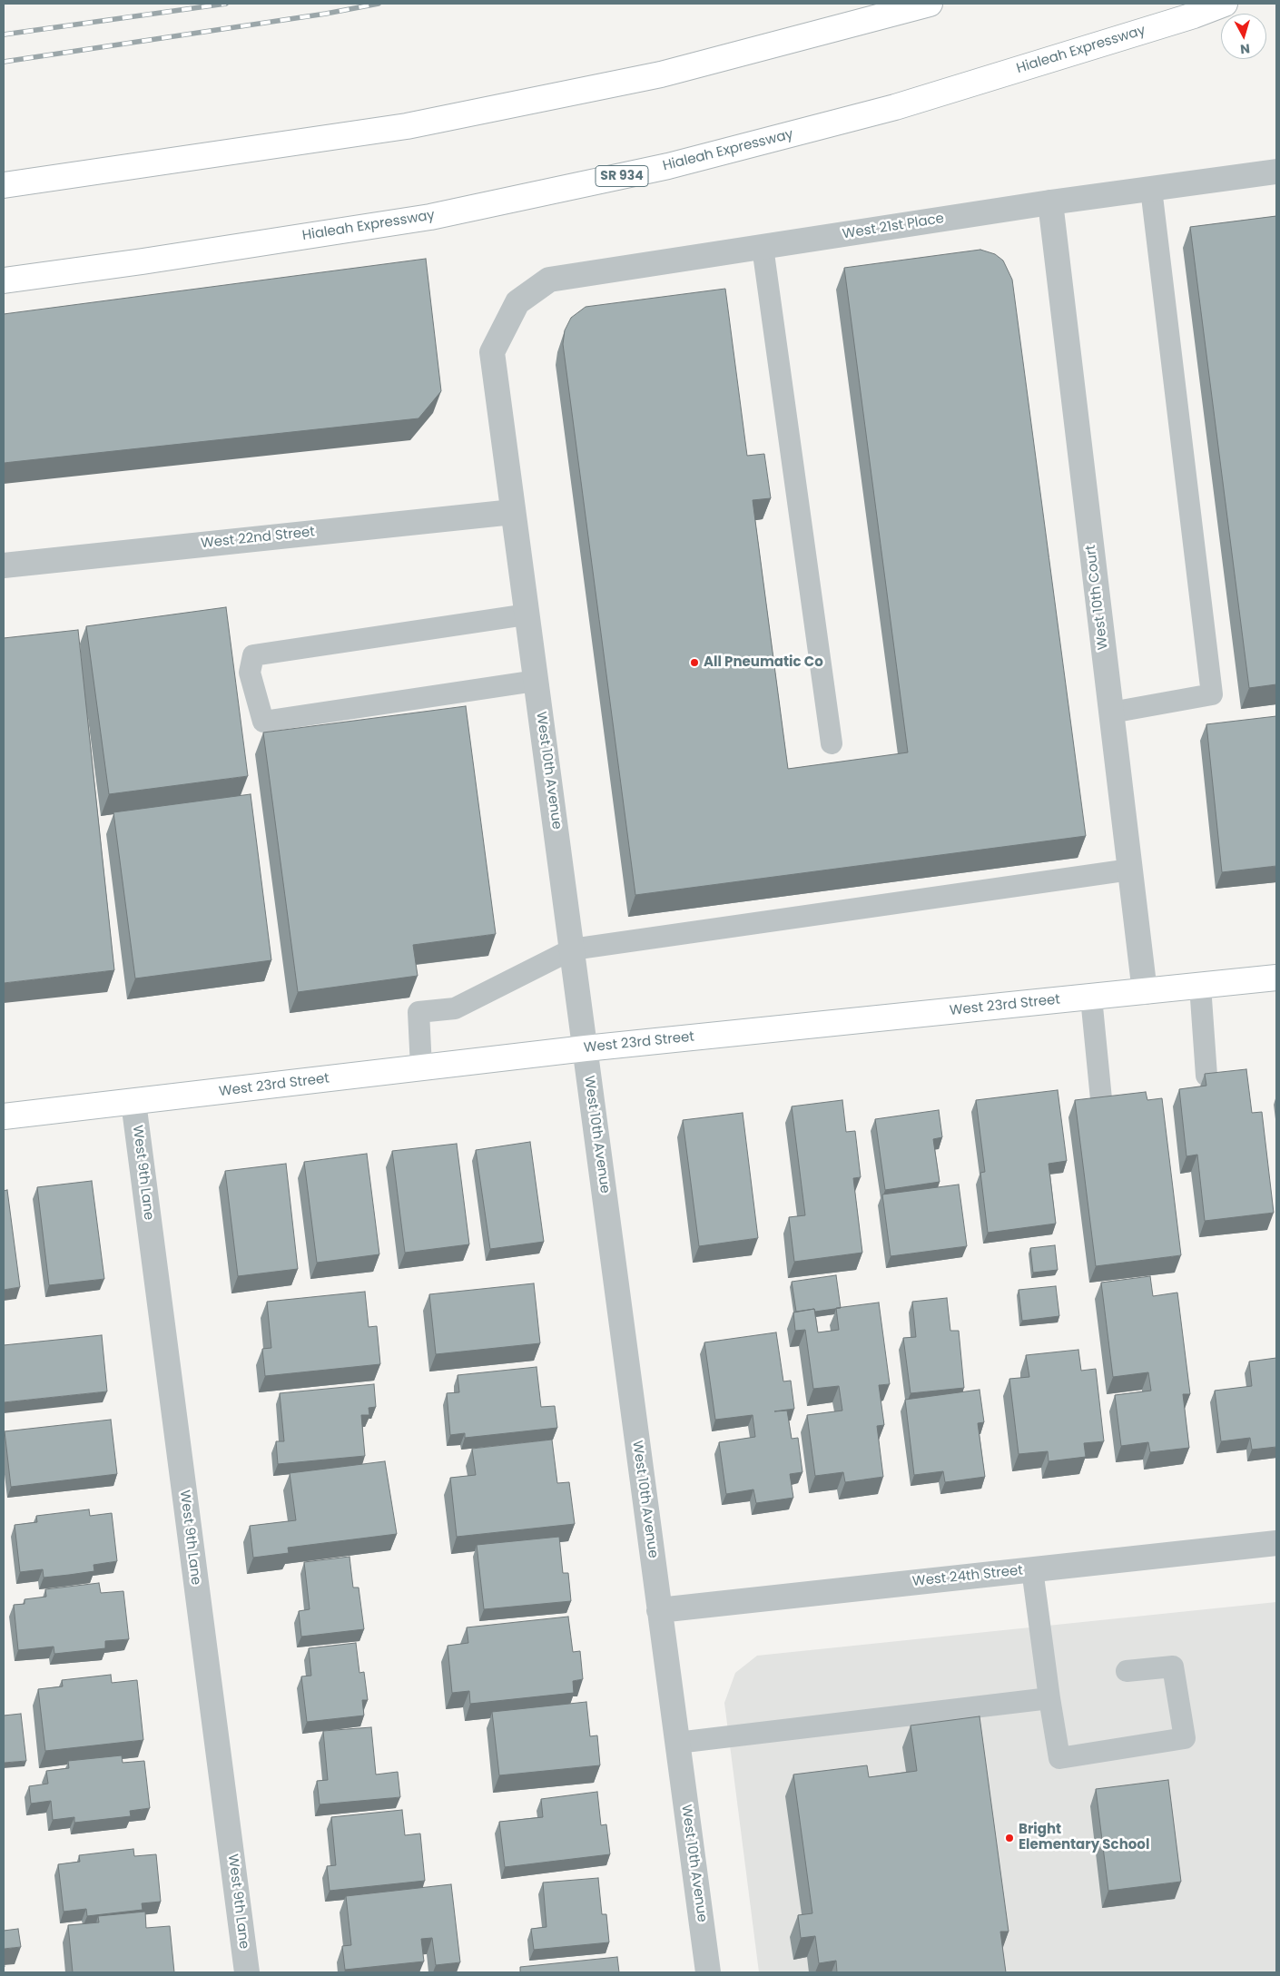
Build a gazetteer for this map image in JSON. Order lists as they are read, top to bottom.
{
  "streets": {
    "main road": ["Hialeah Expressway", "SR 934", "West 23rd Street"],
    "street": [
      "West 21st Place",
      "West 22nd Street",
      "West 10th Court",
      "West 10th Avenue",
      "West 9th Lane",
      "West 24th Street"
    ]
  },
  "crossings": [
    ["West 21st Place", "West 10th Court"],
    ["West 21st Place", "West 10th Avenue"],
    ["West 22nd Street", "West 10th Avenue"],
    ["West 10th Court", "West 23rd Street"],
    ["West 10th Avenue", "West 23rd Street"],
    ["West 10th Avenue", "West 24th Street"],
    ["West 23rd Street", "West 9th Lane"]
  ],
  "places": ["All Pneumatic Co", "Bright Elementary School"],
  "north": "bottom"
}
